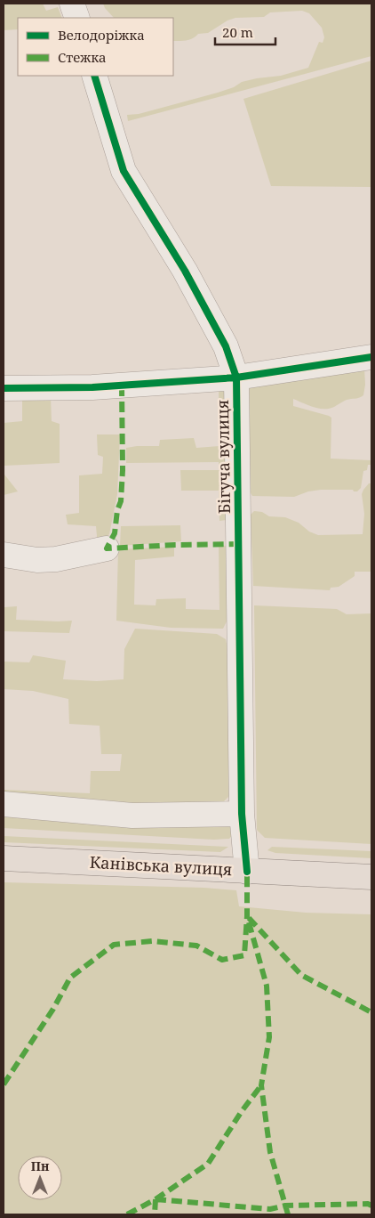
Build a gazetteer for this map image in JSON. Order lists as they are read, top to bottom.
{
  "streets": {
    "main road": ["Канівська вулиця"],
    "street": ["Бігуча вулиця"]
  },
  "crossings": [
    ["Бігуча вулиця", "Канівська вулиця"]
  ],
  "legend": ["Велодоріжка", "Стежка"],
  "scale_bar": "20 m",
  "north": "top"
}
